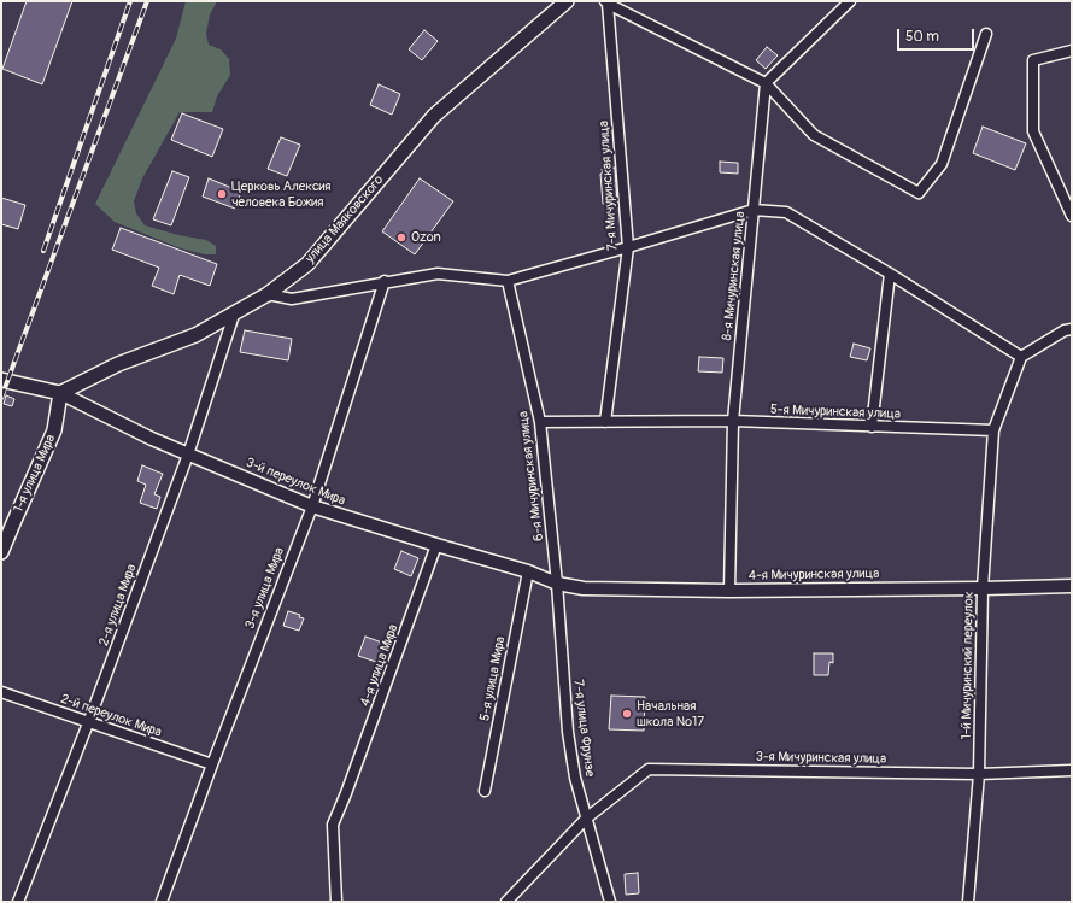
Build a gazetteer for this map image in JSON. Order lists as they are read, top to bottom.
{
  "streets": {
    "main road": ["улица Маяковского", "1-я улица Мира"],
    "street": [
      "7-я Мичуринская улица",
      "8-я Мичуринская улица",
      "5-я Мичуринская улица",
      "6-я Мичуринская улица",
      "3-й переулок Мира",
      "4-я Мичуринская улица",
      "3-я улица Мира",
      "2-я улица Мира",
      "4-я улица Мира",
      "1-й Мичуринский переулок",
      "5-я улица Мира",
      "2-й переулок Мира",
      "7-я улица Фрунзе",
      "3-я Мичуринская улица"
    ]
  },
  "crossings": [
    ["7-я Мичуринская улица", "5-я Мичуринская улица"],
    ["улица Маяковского", "1-я улица Мира"],
    ["улица Маяковского", "3-й переулок Мира"],
    ["улица Маяковского", "2-я улица Мира"],
    ["8-я Мичуринская улица", "5-я Мичуринская улица"],
    ["8-я Мичуринская улица", "4-я Мичуринская улица"],
    ["5-я Мичуринская улица", "6-я Мичуринская улица"],
    ["5-я Мичуринская улица", "1-й Мичуринский переулок"],
    ["1-я улица Мира", "3-й переулок Мира"],
    ["6-я Мичуринская улица", "3-й переулок Мира"],
    ["6-я Мичуринская улица", "4-я Мичуринская улица"],
    ["6-я Мичуринская улица", "7-я улица Фрунзе"],
    ["3-й переулок Мира", "4-я Мичуринская улица"],
    ["3-й переулок Мира", "3-я улица Мира"],
    ["3-й переулок Мира", "2-я улица Мира"],
    ["3-й переулок Мира", "4-я улица Мира"],
    ["3-й переулок Мира", "5-я улица Мира"],
    ["3-й переулок Мира", "7-я улица Фрунзе"],
    ["4-я Мичуринская улица", "1-й Мичуринский переулок"],
    ["4-я Мичуринская улица", "7-я улица Фрунзе"],
    ["3-я улица Мира", "2-й переулок Мира"],
    ["2-я улица Мира", "2-й переулок Мира"],
    ["1-й Мичуринский переулок", "3-я Мичуринская улица"],
    ["7-я улица Фрунзе", "3-я Мичуринская улица"]
  ],
  "places": ["Церковь Алексия человека Божия", "Ozon", "Начальная школа №17"],
  "scale_bar": "50 m"
}
